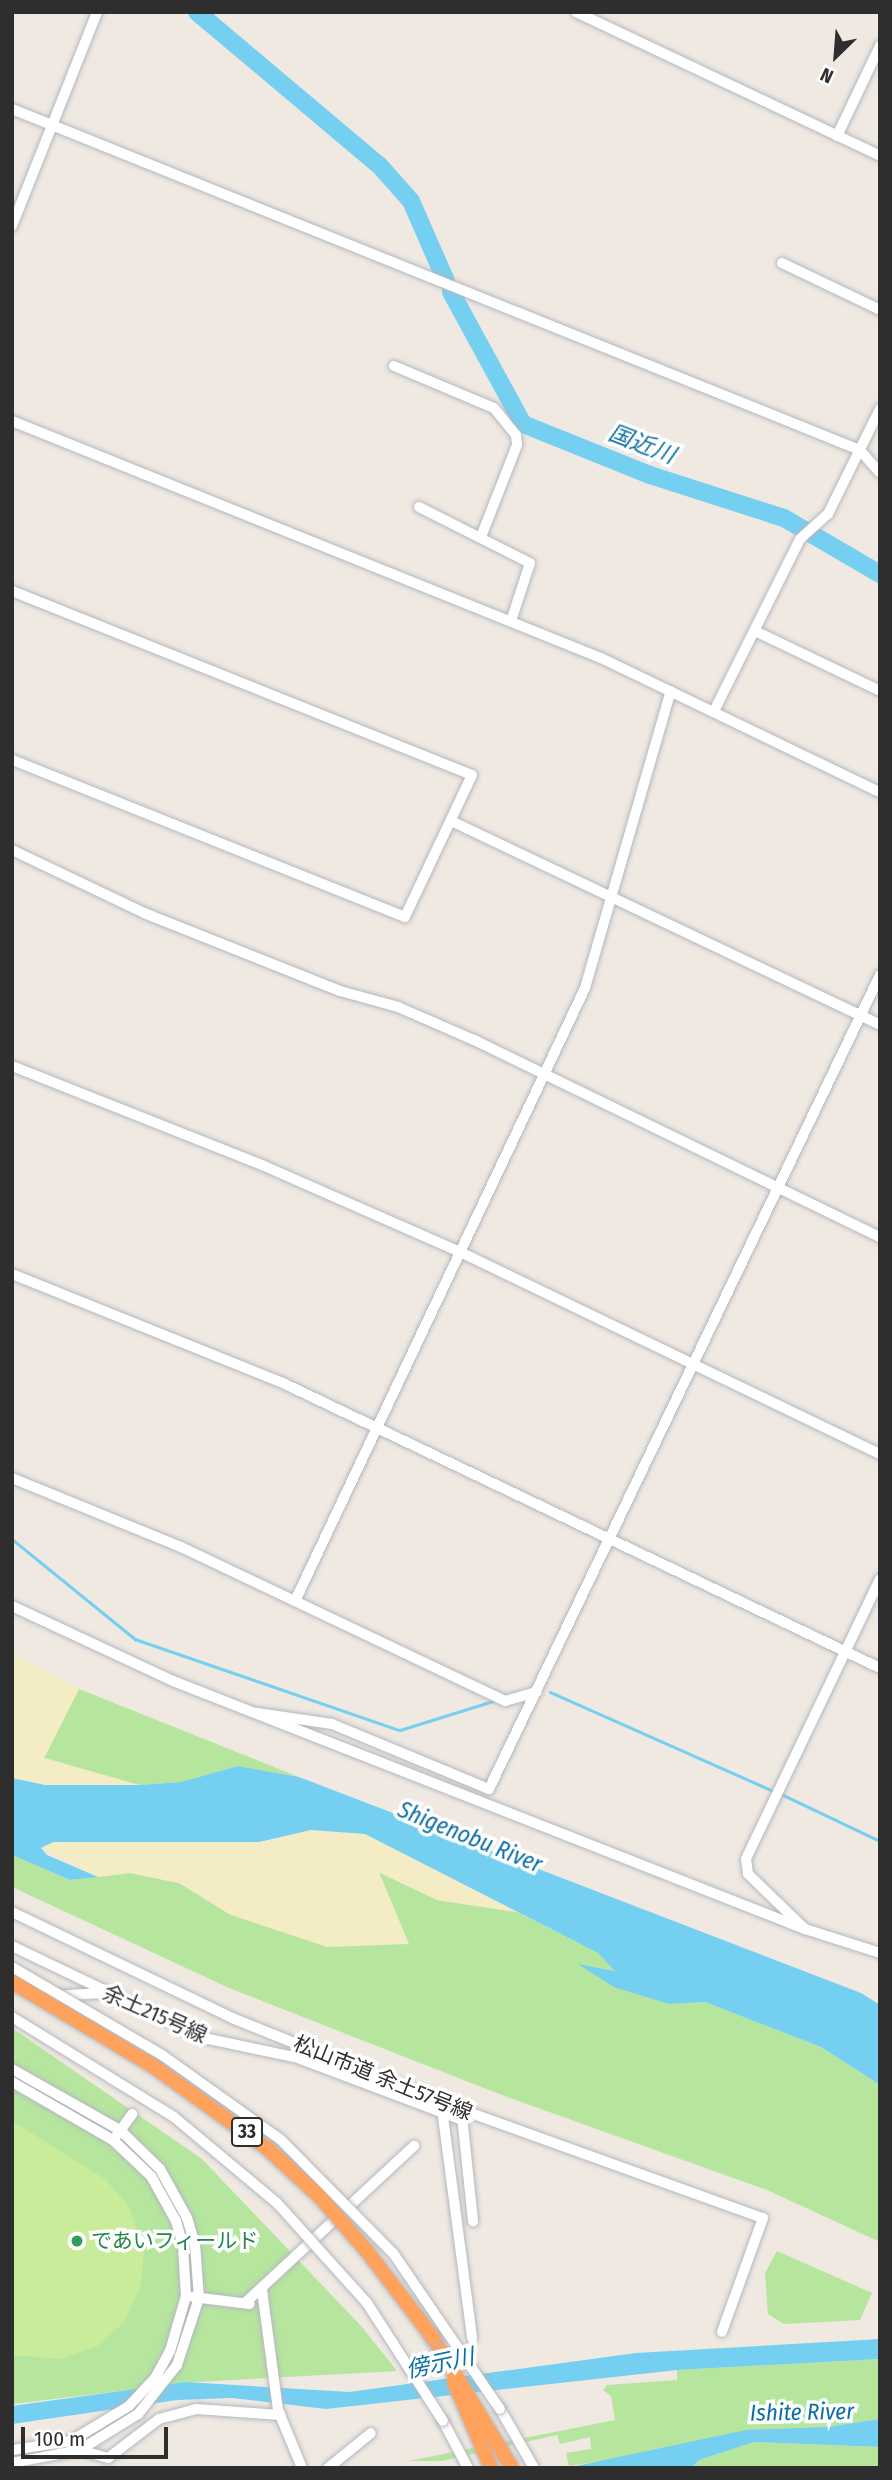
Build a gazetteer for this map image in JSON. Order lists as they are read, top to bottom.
{
  "streets": {
    "highway": ["33"],
    "street": ["余土215号線", "松山市道 余土57号線"]
  },
  "crossings": [
    ["余土215号線", "松山市道 余土57号線"]
  ],
  "water": [
    "国近川",
    "Shigenobu River",
    "傍示川",
    "Ishite River"
  ],
  "places": ["であいフィールド"],
  "scale_bar": "100 m",
  "north": "bottom left"
}
